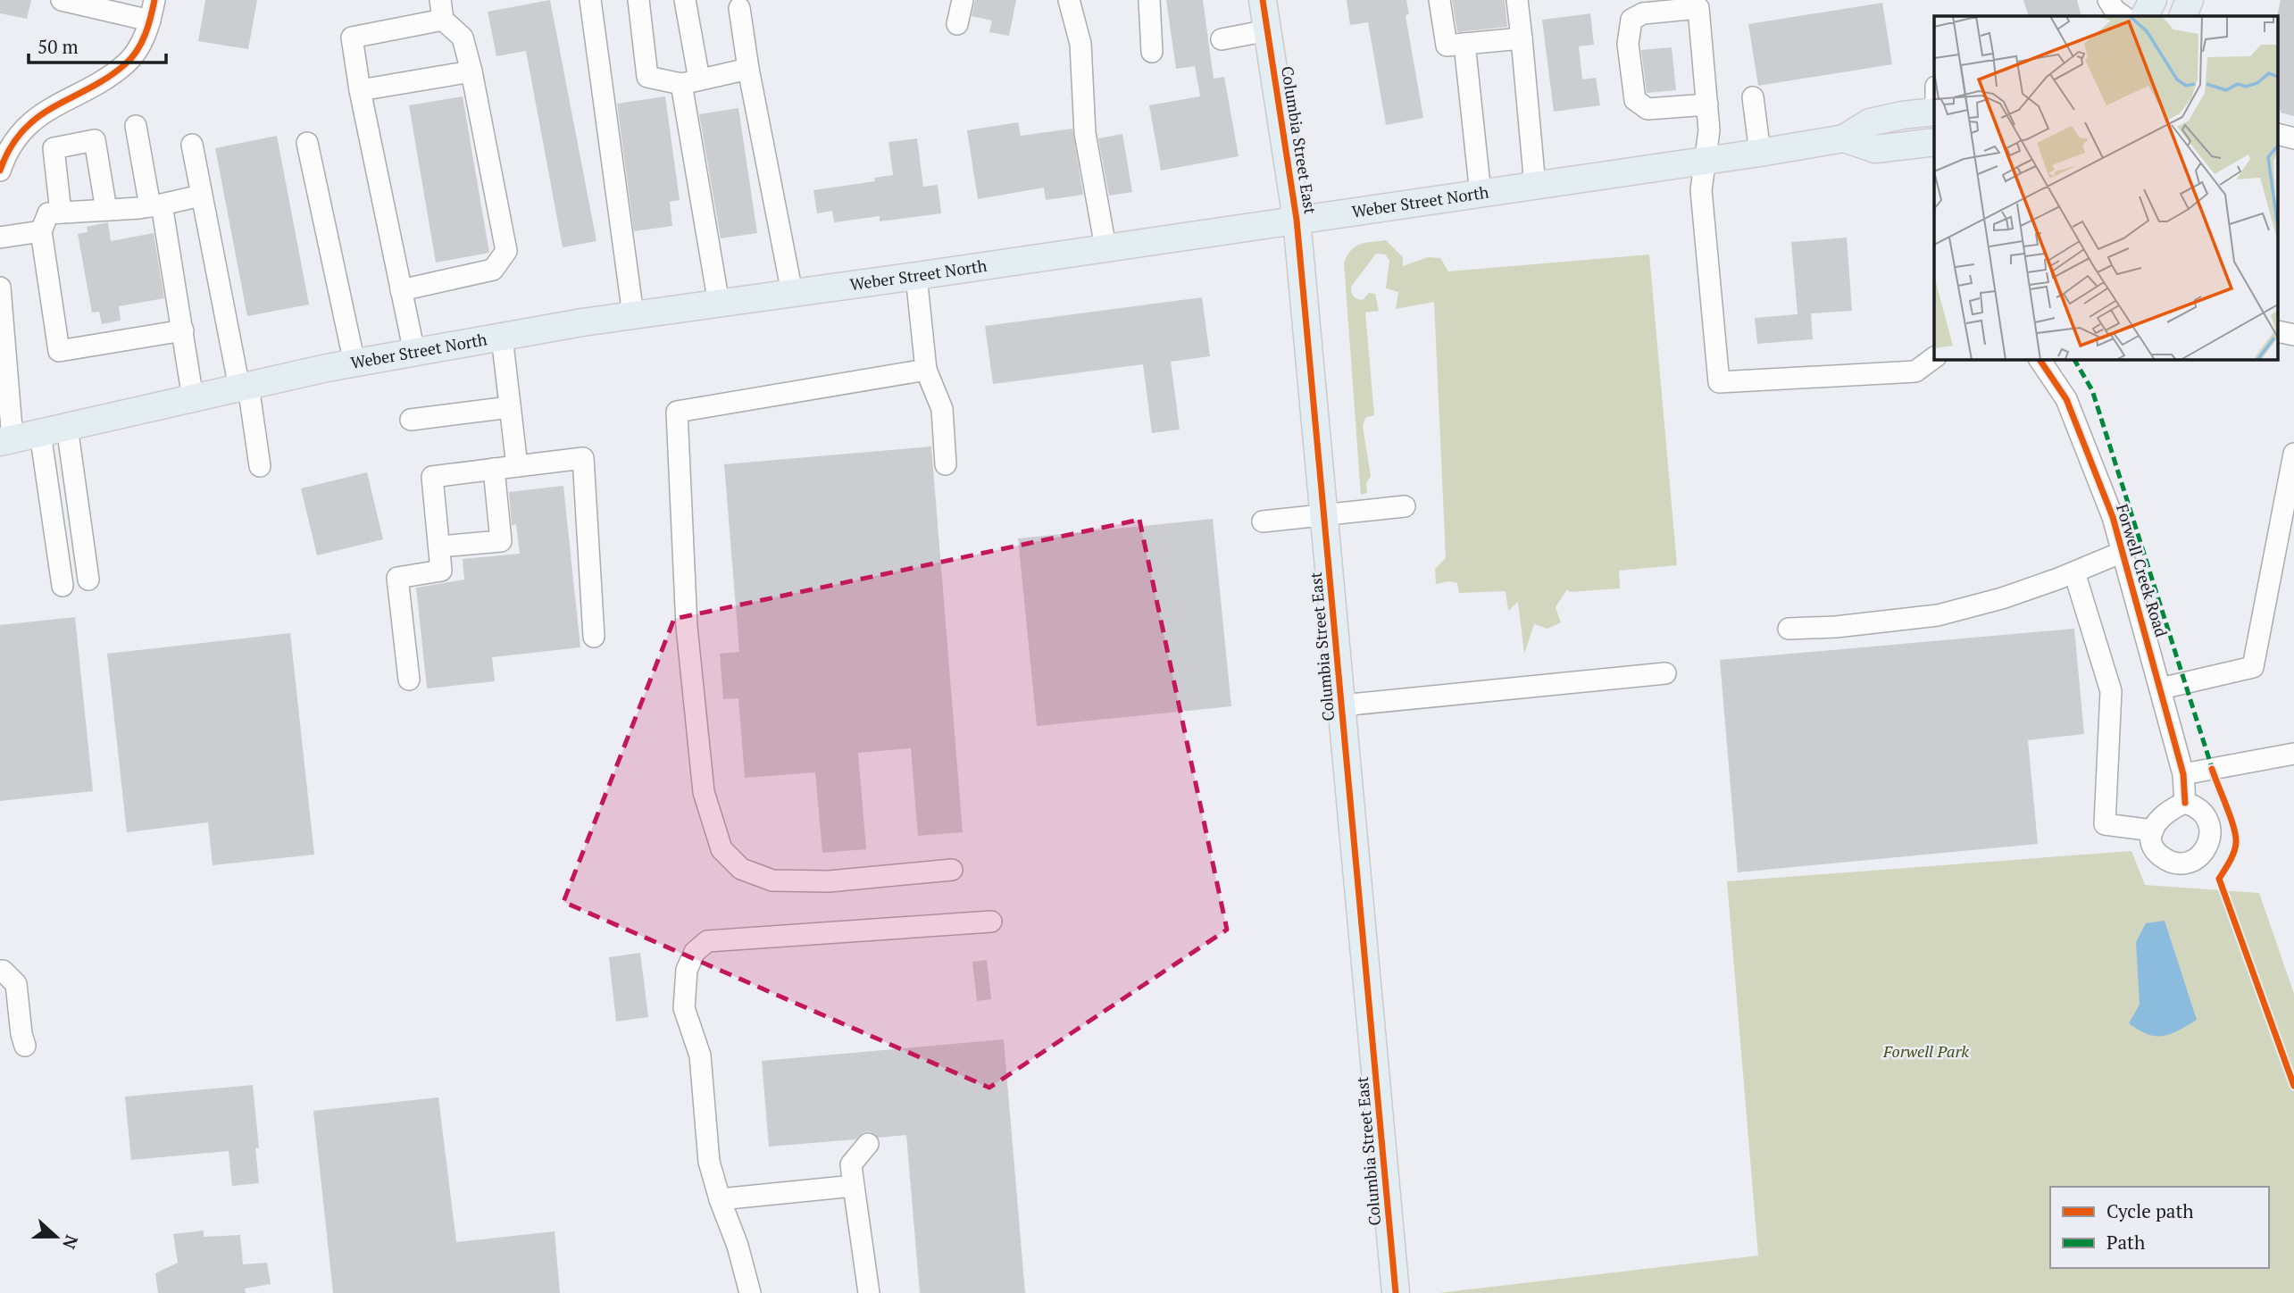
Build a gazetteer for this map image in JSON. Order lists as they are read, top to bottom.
{
  "streets": {
    "main road": ["Columbia Street East", "Weber Street North"],
    "street": ["Forwell Creek Road"]
  },
  "crossings": [
    ["Columbia Street East", "Weber Street North"]
  ],
  "parks": ["Forwell Park"],
  "legend": ["Cycle path", "Path"],
  "scale_bar": "50 m",
  "north": "right"
}
